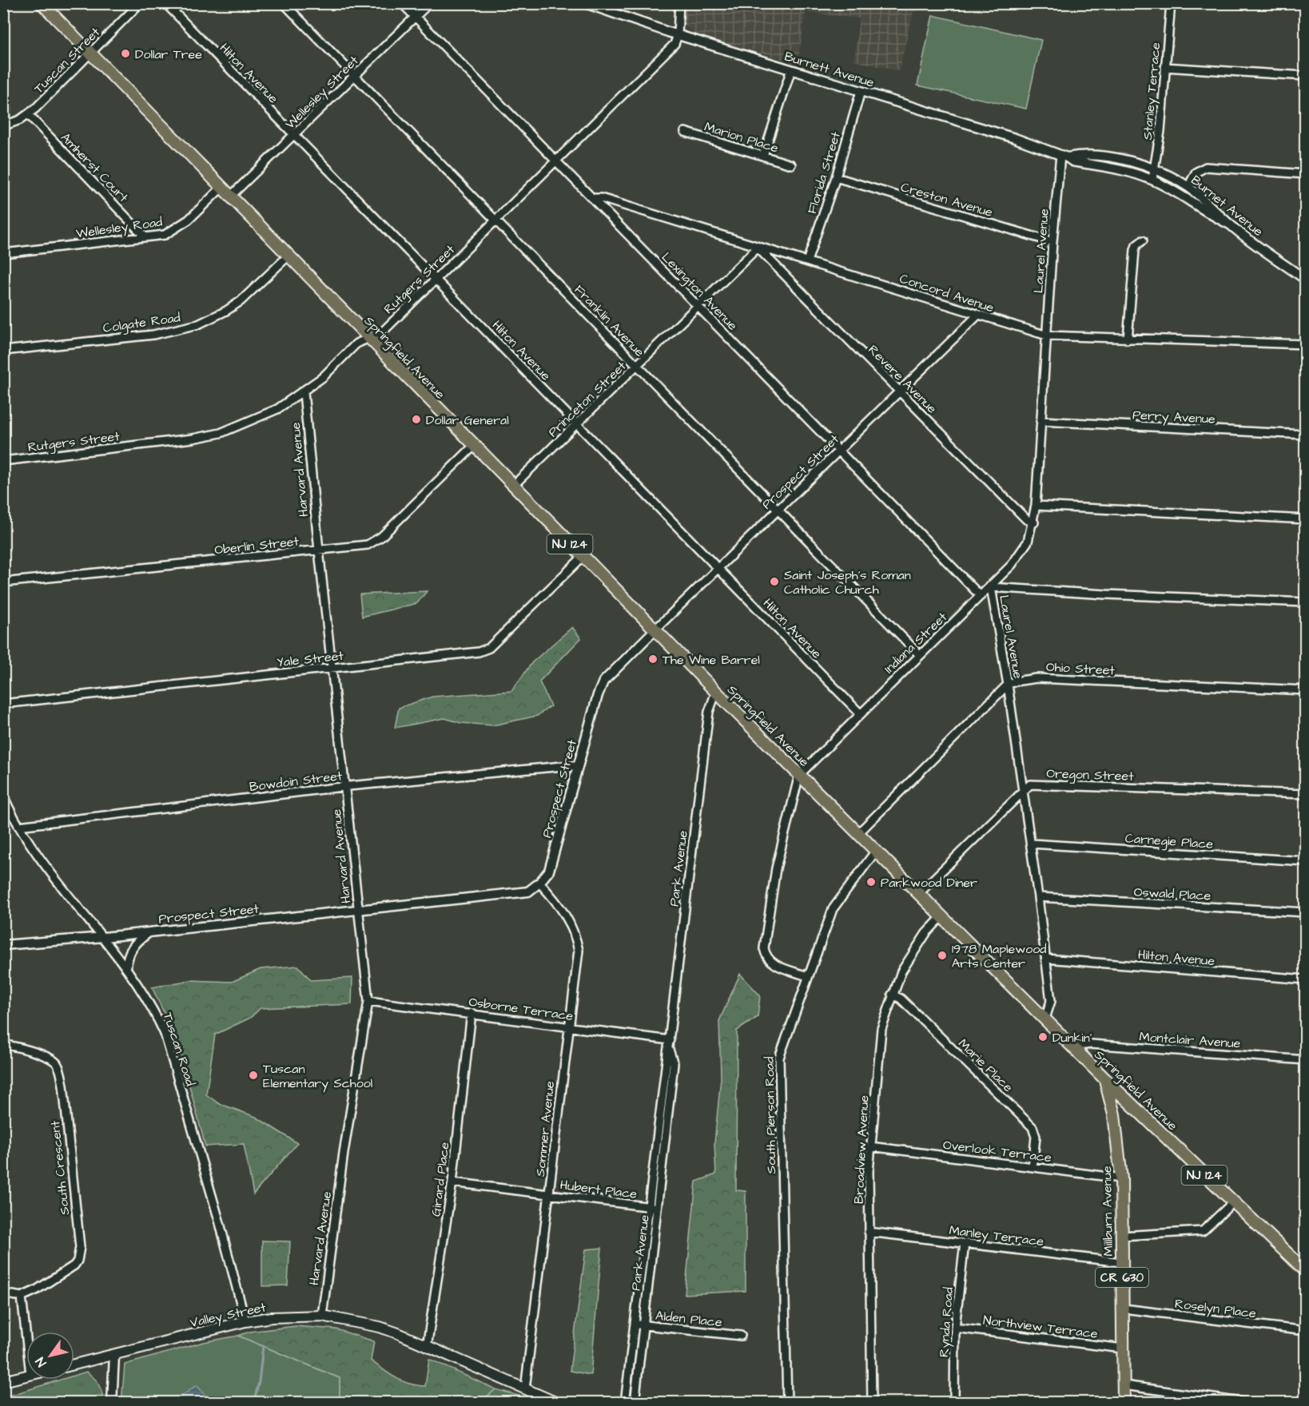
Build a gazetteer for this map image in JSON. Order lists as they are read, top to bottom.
{
  "streets": {
    "main road": [
      "Springfield Avenue",
      "NJ 124",
      "Millburn Avenue",
      "CR 630",
      "Valley Street"
    ],
    "street": [
      "Tuscan Street",
      "Burnett Avenue",
      "Hilton Avenue",
      "Stanley Terrace",
      "Wellesley Street",
      "Marion Place",
      "Amherst Court",
      "Florida Street",
      "Creston Avenue",
      "Burnet Avenue",
      "Wellesley Road",
      "Laurel Avenue",
      "Rutgers Street",
      "Lexington Avenue",
      "Concord Avenue",
      "Franklin Avenue",
      "Colgate Road",
      "Revere Avenue",
      "Princeton Street",
      "Perry Avenue",
      "Harvard Avenue",
      "Prospect Street",
      "Oberlin Street",
      "Indiana Street",
      "Yale Street",
      "Ohio Street",
      "Oregon Street",
      "Bowdoin Street",
      "Carnegie Place",
      "Park Avenue",
      "Oswald Place",
      "Osborne Terrace",
      "Montclair Avenue",
      "Tuscan Road",
      "Marie Place",
      "South Pierson Road",
      "Sommer Avenue",
      "Broadview Avenue",
      "Overlook Terrace",
      "South Crescent",
      "Girard Place",
      "Hubert Place",
      "Manley Terrace",
      "Roselyn Place",
      "Alden Place",
      "Rynda Road",
      "Northview Terrace"
    ]
  },
  "crossings": [
    ["Tuscan Street", "Amherst Court"],
    ["Tuscan Street", "Springfield Avenue"],
    ["Burnett Avenue", "Stanley Terrace"],
    ["Burnett Avenue", "Florida Street"],
    ["Burnett Avenue", "Burnet Avenue"],
    ["Burnett Avenue", "Laurel Avenue"],
    ["Burnett Avenue", "Rutgers Street"],
    ["Hilton Avenue", "Wellesley Street"],
    ["Hilton Avenue", "Laurel Avenue"],
    ["Hilton Avenue", "Rutgers Street"],
    ["Hilton Avenue", "Princeton Street"],
    ["Hilton Avenue", "Prospect Street"],
    ["Hilton Avenue", "Indiana Street"],
    ["Stanley Terrace", "Burnet Avenue"],
    ["Wellesley Street", "Lexington Avenue"],
    ["Wellesley Street", "Franklin Avenue"],
    ["Wellesley Street", "Springfield Avenue"],
    ["Amherst Court", "Wellesley Road"],
    ["Florida Street", "Creston Avenue"],
    ["Florida Street", "Concord Avenue"],
    ["Creston Avenue", "Laurel Avenue"],
    ["Wellesley Road", "Springfield Avenue"],
    ["Laurel Avenue", "Concord Avenue"],
    ["Laurel Avenue", "Springfield Avenue"],
    ["Laurel Avenue", "Revere Avenue"],
    ["Laurel Avenue", "Perry Avenue"],
    ["Laurel Avenue", "Indiana Street"],
    ["Laurel Avenue", "Ohio Street"],
    ["Laurel Avenue", "Oregon Street"],
    ["Laurel Avenue", "Carnegie Place"],
    ["Laurel Avenue", "Oswald Place"],
    ["Rutgers Street", "Lexington Avenue"],
    ["Rutgers Street", "Franklin Avenue"],
    ["Rutgers Street", "Springfield Avenue"],
    ["Rutgers Street", "Harvard Avenue"],
    ["Lexington Avenue", "Concord Avenue"],
    ["Lexington Avenue", "Princeton Street"],
    ["Lexington Avenue", "Prospect Street"],
    ["Lexington Avenue", "Indiana Street"],
    ["Concord Avenue", "Revere Avenue"],
    ["Concord Avenue", "Princeton Street"],
    ["Concord Avenue", "Prospect Street"],
    ["Franklin Avenue", "Princeton Street"],
    ["Franklin Avenue", "Prospect Street"],
    ["Franklin Avenue", "Indiana Street"],
    ["Colgate Road", "Springfield Avenue"],
    ["Springfield Avenue", "Princeton Street"],
    ["Springfield Avenue", "Prospect Street"],
    ["Springfield Avenue", "Oberlin Street"],
    ["Springfield Avenue", "Indiana Street"],
    ["Springfield Avenue", "Yale Street"],
    ["Springfield Avenue", "Park Avenue"],
    ["Springfield Avenue", "Montclair Avenue"],
    ["Springfield Avenue", "South Pierson Road"],
    ["Springfield Avenue", "Broadview Avenue"],
    ["Springfield Avenue", "Millburn Avenue"],
    ["Revere Avenue", "Princeton Street"],
    ["Revere Avenue", "Prospect Street"],
    ["Harvard Avenue", "Prospect Street"],
    ["Harvard Avenue", "Oberlin Street"],
    ["Harvard Avenue", "Yale Street"],
    ["Harvard Avenue", "Bowdoin Street"],
    ["Harvard Avenue", "Osborne Terrace"],
    ["Harvard Avenue", "Valley Street"],
    ["Prospect Street", "Bowdoin Street"],
    ["Prospect Street", "Tuscan Road"],
    ["Prospect Street", "Sommer Avenue"],
    ["Bowdoin Street", "Tuscan Road"],
    ["Park Avenue", "Osborne Terrace"],
    ["Park Avenue", "Hubert Place"],
    ["Park Avenue", "Alden Place"],
    ["Osborne Terrace", "Sommer Avenue"],
    ["Osborne Terrace", "Girard Place"],
    ["Tuscan Road", "Valley Street"],
    ["Marie Place", "Broadview Avenue"],
    ["Marie Place", "Overlook Terrace"],
    ["Sommer Avenue", "Hubert Place"],
    ["Sommer Avenue", "Valley Street"],
    ["Broadview Avenue", "Overlook Terrace"],
    ["Broadview Avenue", "Manley Terrace"],
    ["Overlook Terrace", "Millburn Avenue"],
    ["Girard Place", "Hubert Place"],
    ["Girard Place", "Valley Street"],
    ["Millburn Avenue", "Manley Terrace"],
    ["Millburn Avenue", "Roselyn Place"],
    ["Millburn Avenue", "Northview Terrace"],
    ["Manley Terrace", "Rynda Road"],
    ["Rynda Road", "Northview Terrace"]
  ],
  "places": [
    "Dollar Tree",
    "Dollar General",
    "Saint Joseph's Roman Catholic Church",
    "The Wine Barrel",
    "Parkwood Diner",
    "1978 Maplewood Arts Center",
    "Dunkin'",
    "Tuscan Elementary School"
  ],
  "north": "bottom left"
}
